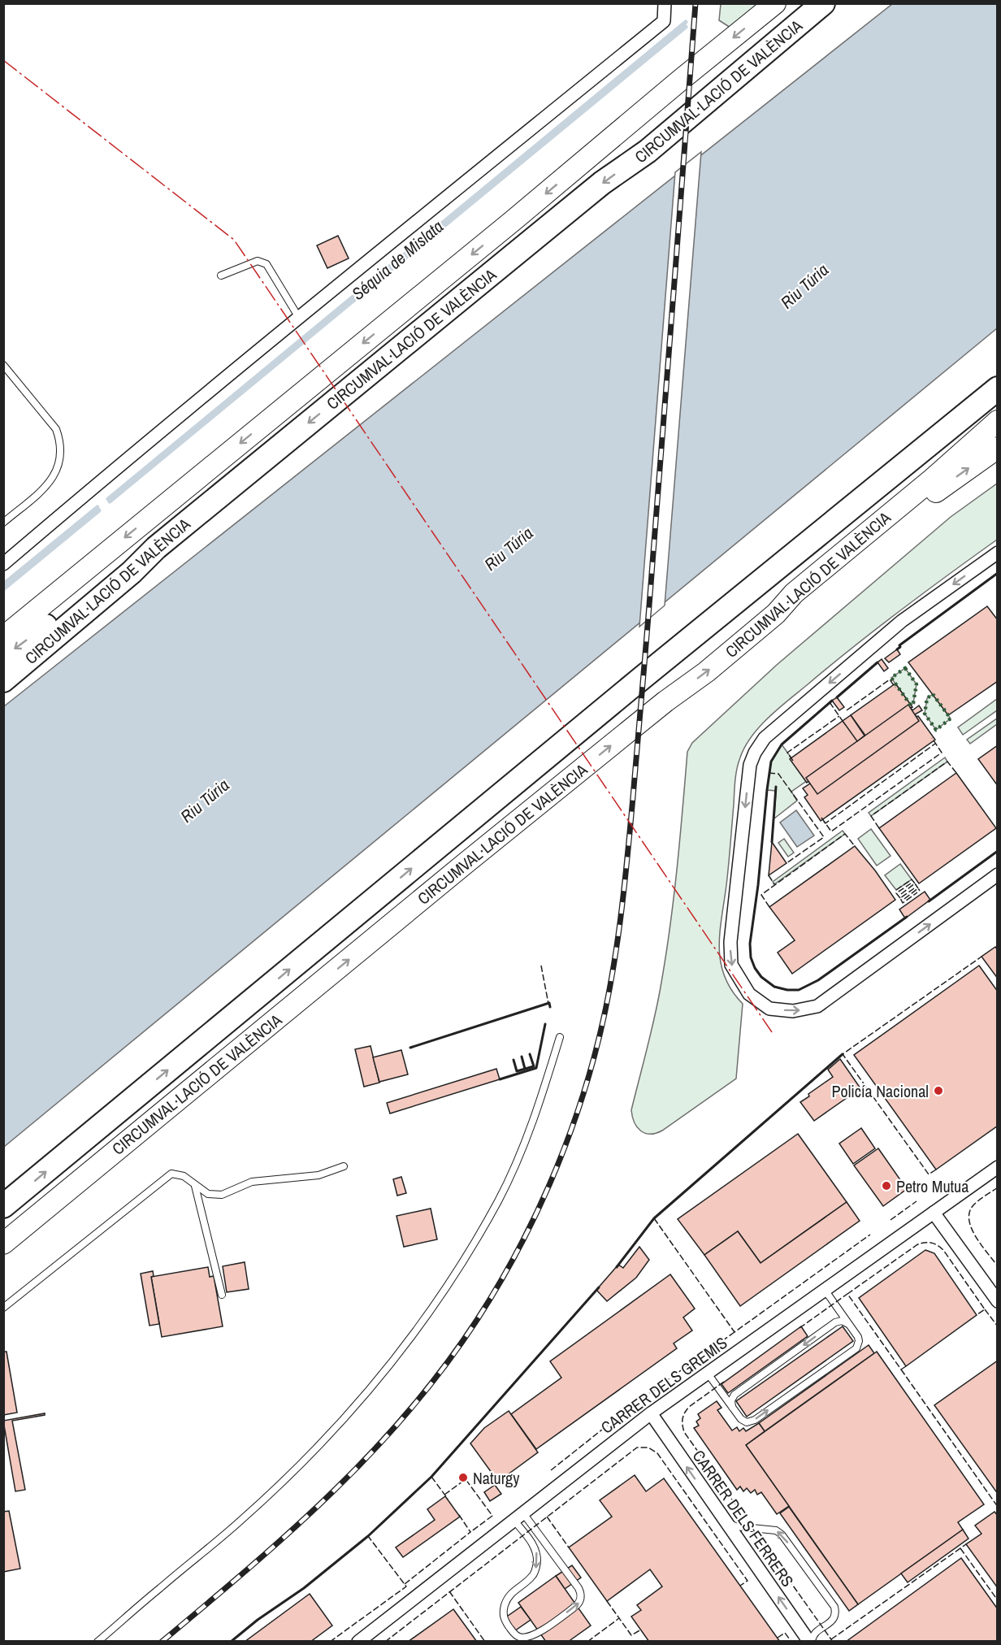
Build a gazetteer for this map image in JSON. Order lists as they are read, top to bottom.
{
  "streets": {
    "highway": ["CIRCUMVAL·LACIÓ DE VALÈNCIA"],
    "street": ["CARRER DELS GREMIS", "CARRER DELS FERRERS"]
  },
  "crossings": [
    ["CARRER DELS GREMIS", "CARRER DELS FERRERS"]
  ],
  "one_way": ["CARRER DELS FERRERS"],
  "water": ["Séquia de Mislata", "Riu Túria"],
  "places": ["Policía Nacional", "Petro Mutua", "Naturgy"]
}
